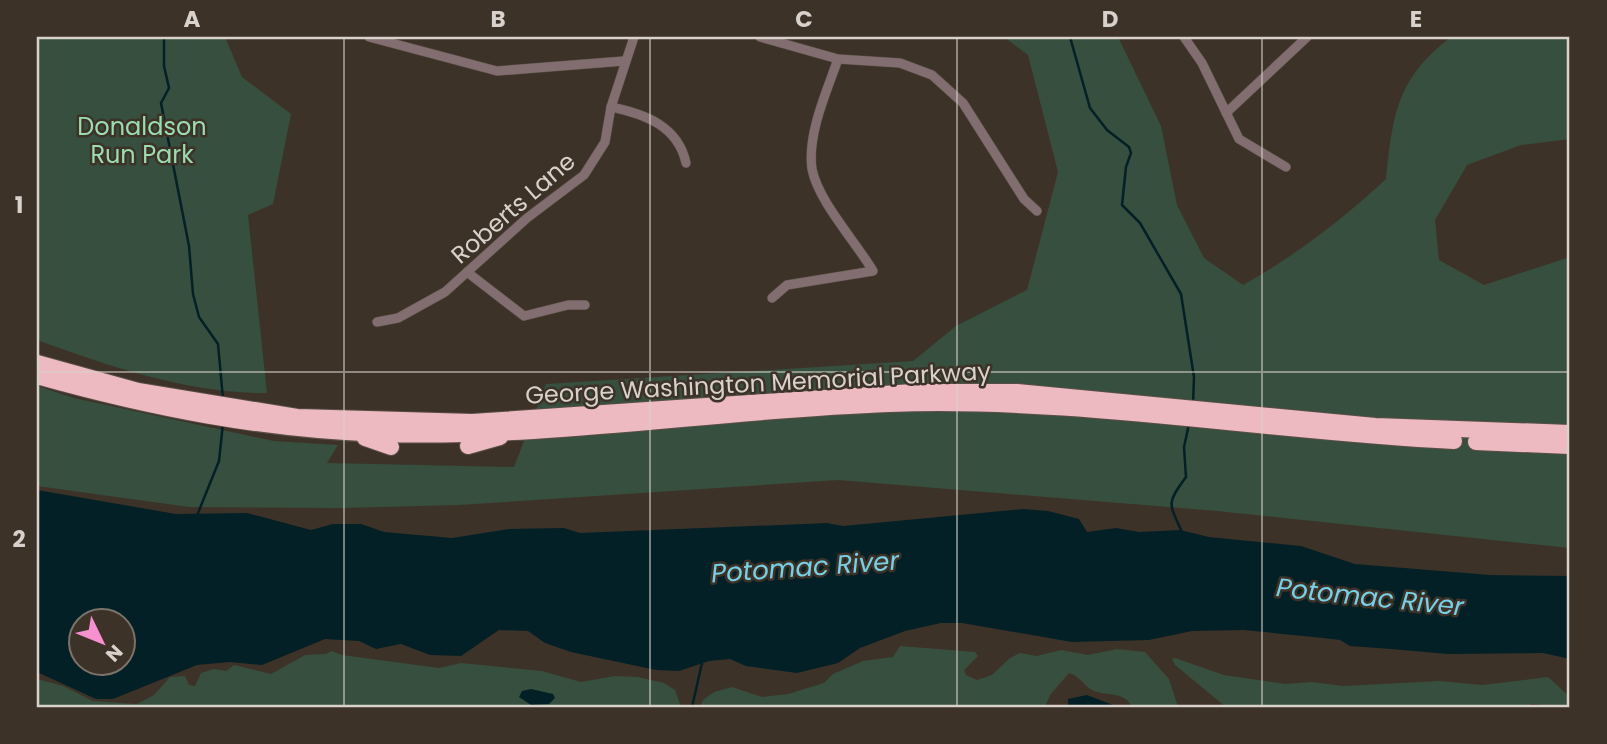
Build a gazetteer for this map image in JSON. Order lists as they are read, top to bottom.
{
  "streets": {
    "highway": ["George Washington Memorial Parkway"],
    "street": ["Roberts Lane"]
  },
  "water": ["Potomac River"],
  "parks": ["Donaldson Run Park"],
  "north": "bottom right",
  "grid": {
    "columns": [
      "A",
      "B",
      "C",
      "D",
      "E"
    ],
    "rows": ["1", "2"]
  }
}
